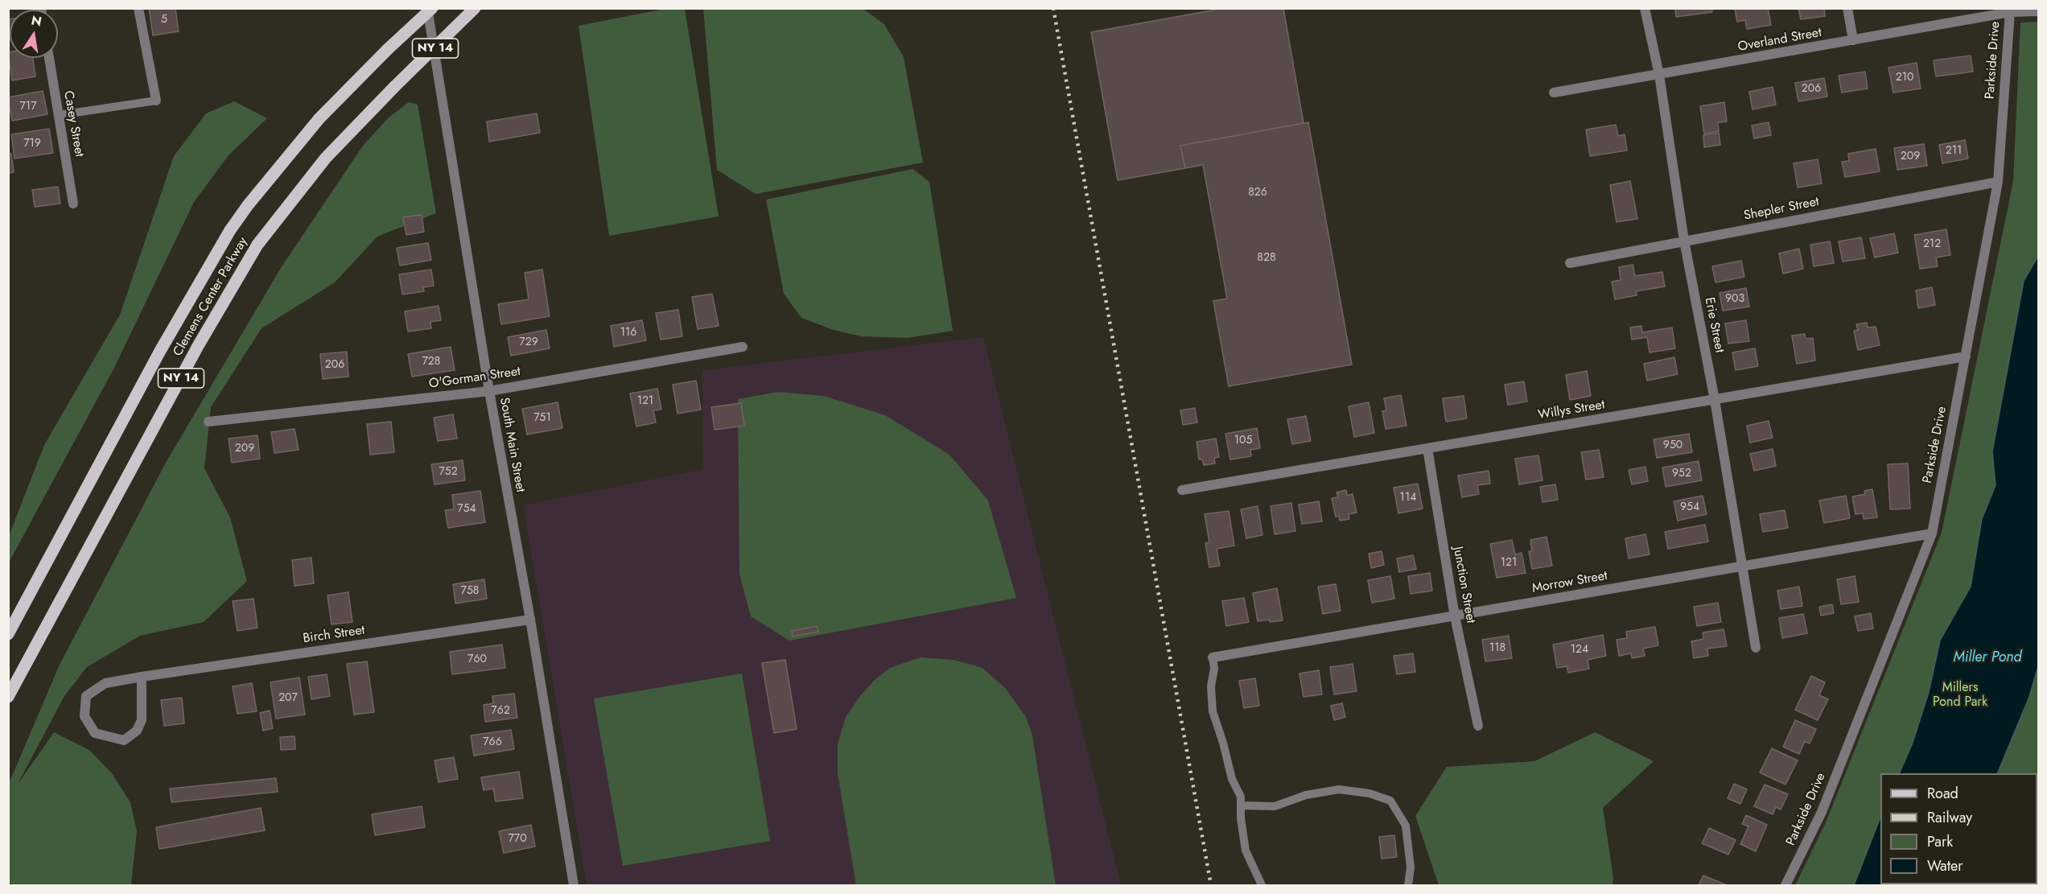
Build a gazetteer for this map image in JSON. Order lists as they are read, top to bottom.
{
  "streets": {
    "main road": ["NY 14", "Clemens Center Parkway"],
    "street": [
      "Overland Street",
      "Parkside Drive",
      "Casey Street",
      "Shepler Street",
      "Erie Street",
      "O'Gorman Street",
      "Willys Street",
      "South Main Street",
      "Morrow Street",
      "Junction Street",
      "Birch Street"
    ]
  },
  "crossings": [
    ["Overland Street", "Parkside Drive"],
    ["Overland Street", "Erie Street"],
    ["Parkside Drive", "Shepler Street"],
    ["Parkside Drive", "Willys Street"],
    ["Parkside Drive", "Morrow Street"],
    ["Shepler Street", "Erie Street"],
    ["Erie Street", "Willys Street"],
    ["Erie Street", "Morrow Street"],
    ["O'Gorman Street", "South Main Street"],
    ["Willys Street", "Junction Street"],
    ["South Main Street", "Birch Street"],
    ["Morrow Street", "Junction Street"]
  ],
  "water": ["Miller Pond"],
  "parks": ["Millers Pond Park"],
  "house_numbers": [
    "5",
    "210",
    "206",
    "717",
    "719",
    "211",
    "209",
    "826",
    "212",
    "828",
    "903",
    "116",
    "729",
    "728",
    "206",
    "121",
    "751",
    "105",
    "950",
    "209",
    "752",
    "952",
    "114",
    "954",
    "754",
    "121",
    "758",
    "118",
    "124",
    "760",
    "207",
    "762",
    "766",
    "770"
  ],
  "legend": [
    "Road",
    "Railway",
    "Park",
    "Water"
  ],
  "north": "top"
}
